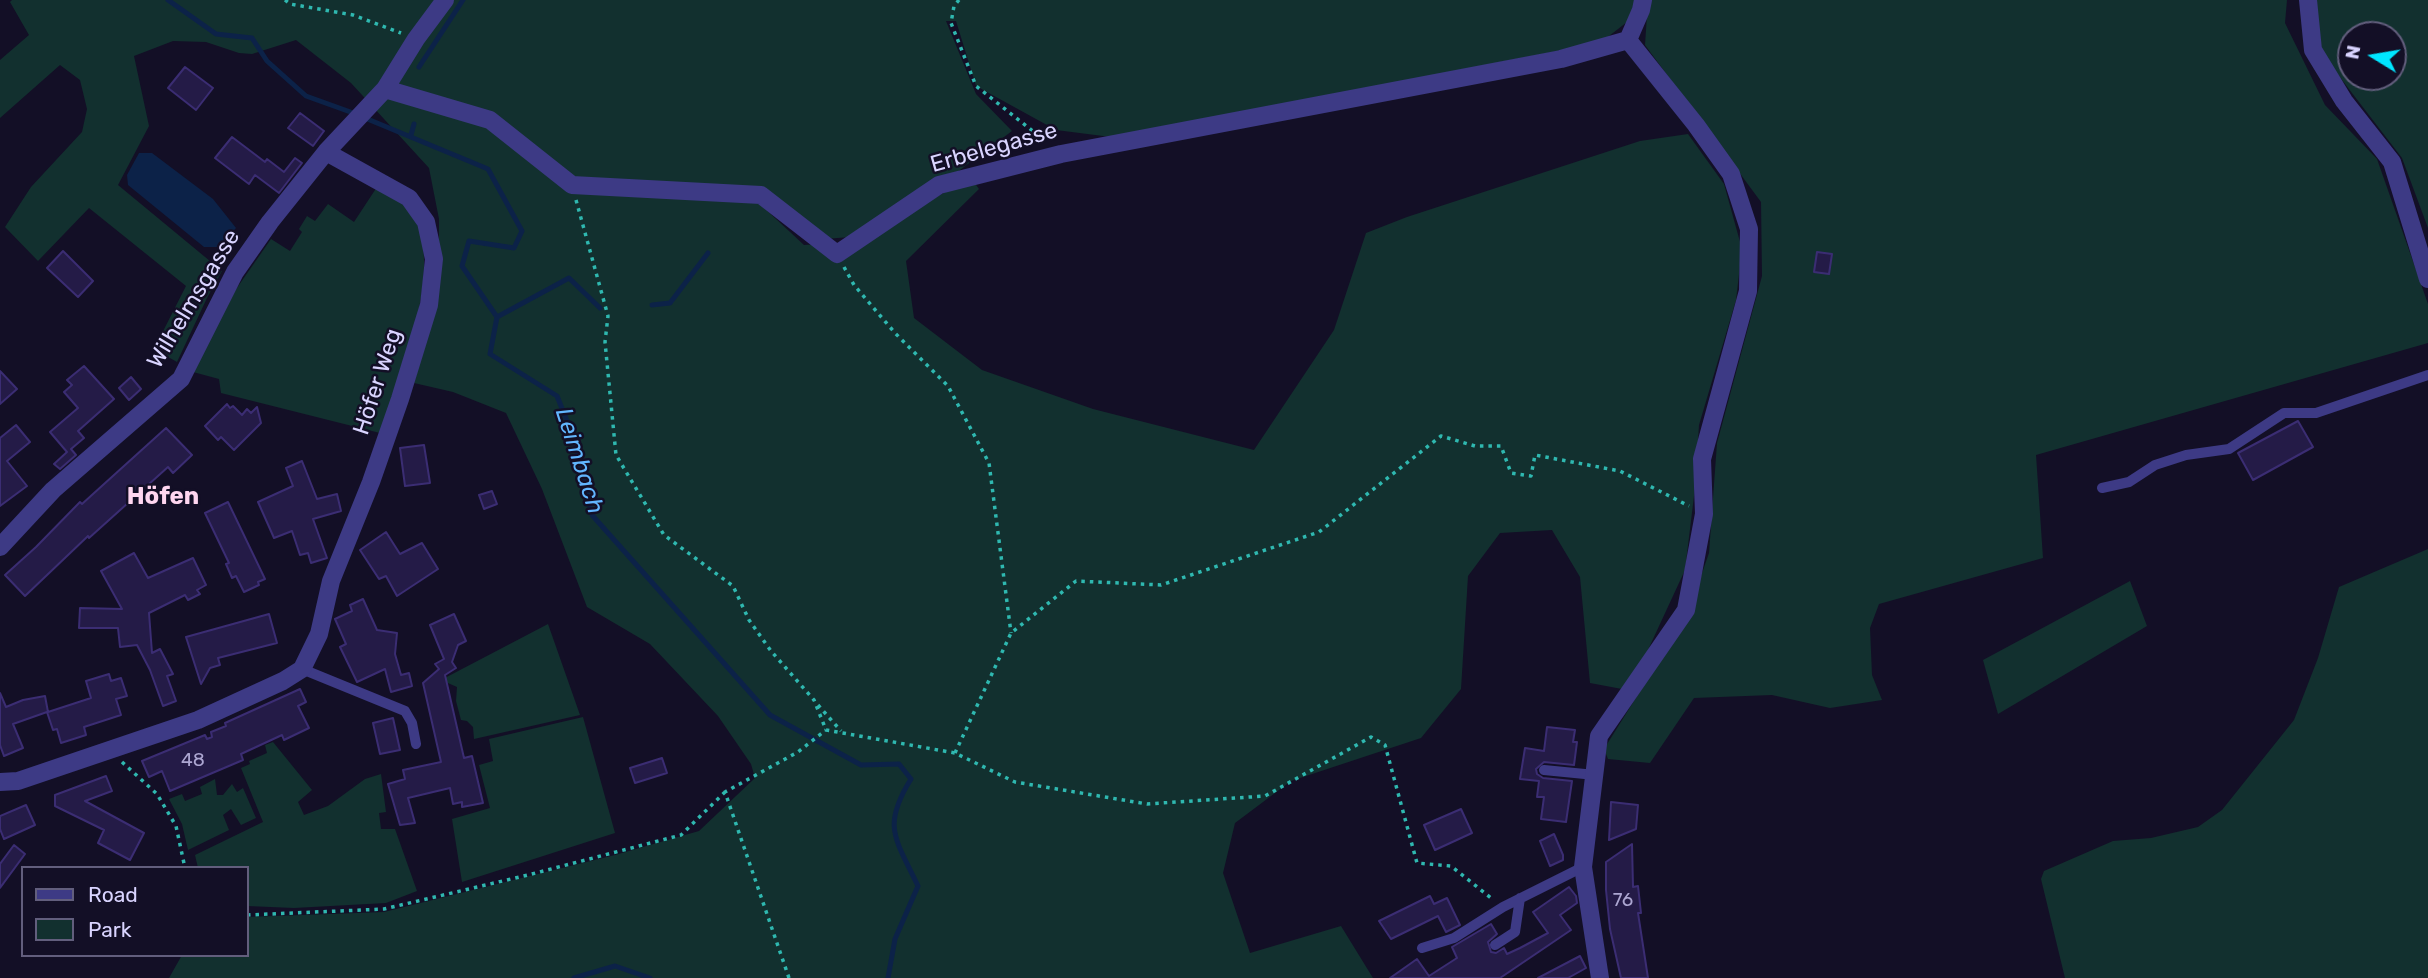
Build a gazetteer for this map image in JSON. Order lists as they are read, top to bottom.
{
  "streets": {
    "street": ["Erbelegasse", "Wilhelmsgasse", "Höfer Weg"]
  },
  "crossings": [
    ["Wilhelmsgasse", "Höfer Weg"]
  ],
  "districts": ["Höfen"],
  "water": ["Leimbach"],
  "house_numbers": ["48", "76"],
  "legend": ["Road", "Park"],
  "north": "left"
}
